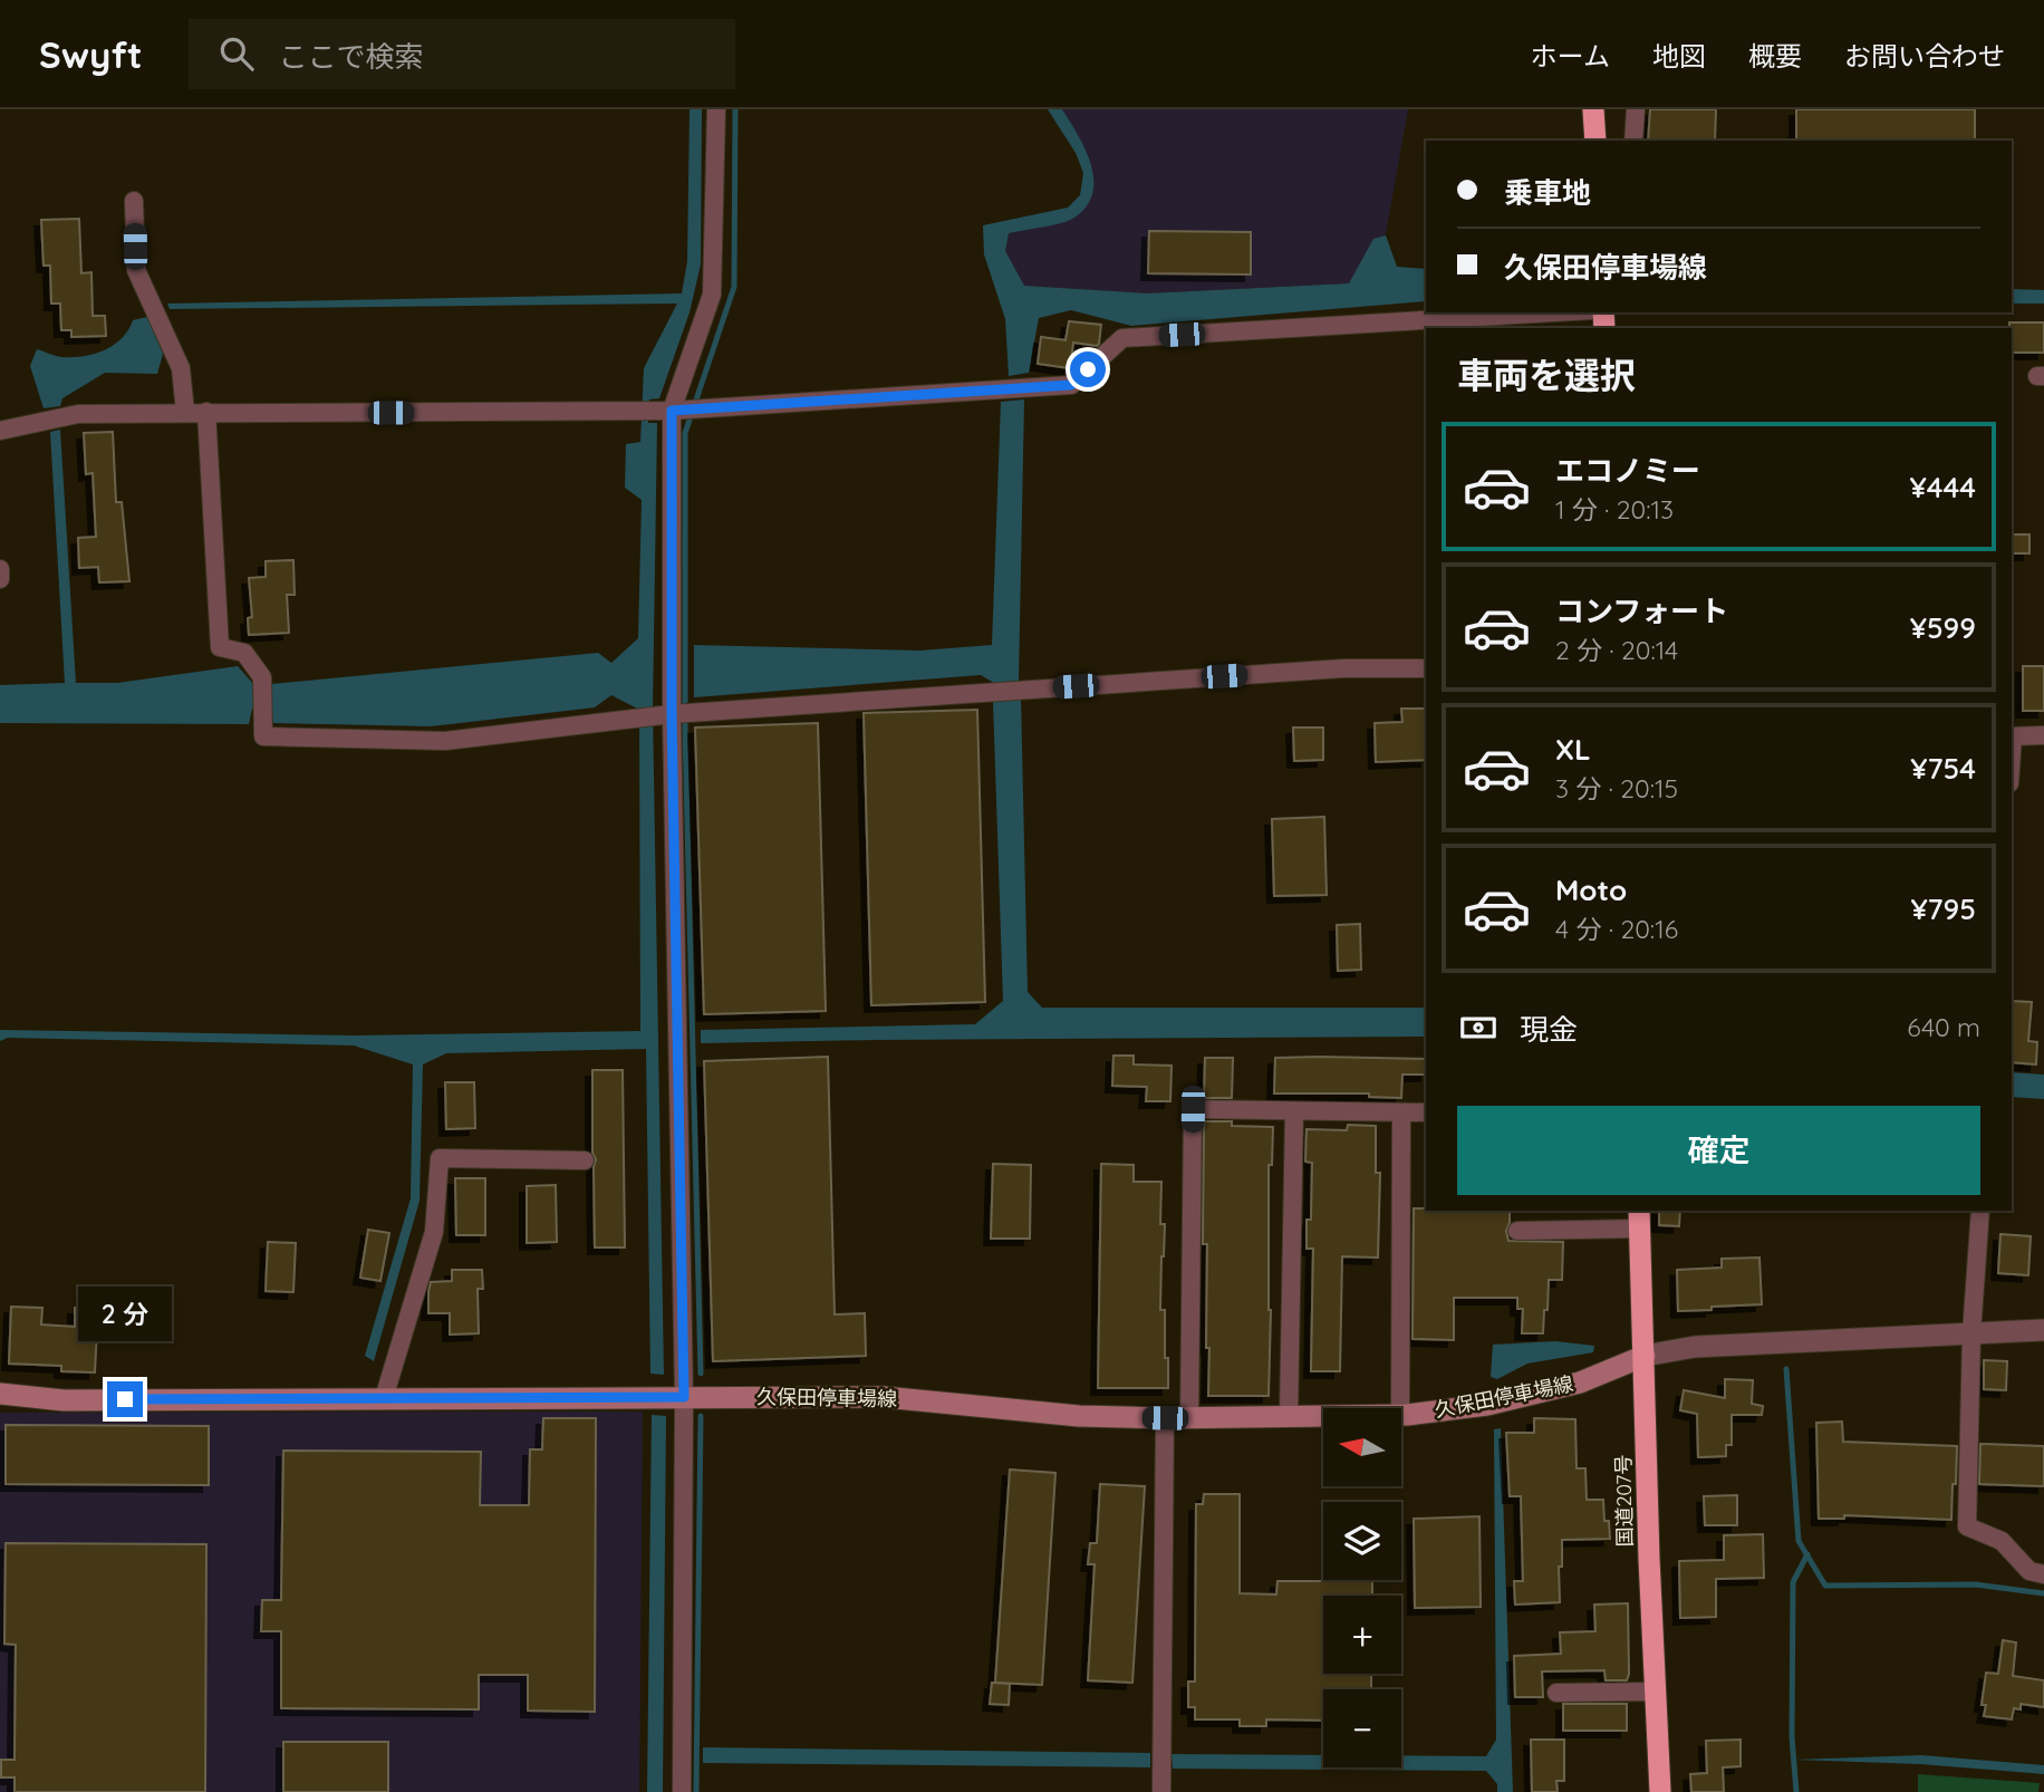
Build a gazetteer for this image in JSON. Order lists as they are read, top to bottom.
{
  "streets": {
    "highway": ["国道207号"],
    "main road": ["久保田停車場線"]
  },
  "crossings": [
    ["久保田停車場線", "国道207号"]
  ],
  "north": "left",
  "page": {
    "header": "Swyft",
    "search": "ここで検索",
    "nav": [
      "ホーム",
      "地図",
      "概要",
      "お問い合わせ"
    ],
    "banner": ["乗車地", "久保田停車場線"],
    "heading": "車両を選択",
    "list": [
      {
        "name": "エコノミー",
        "note": "1 分 · 20:13",
        "value": "¥444"
      },
      {
        "name": "コンフォート",
        "note": "2 分 · 20:14",
        "value": "¥599"
      },
      {
        "name": "XL",
        "note": "3 分 · 20:15",
        "value": "¥754"
      },
      {
        "name": "Moto",
        "note": "4 分 · 20:16",
        "value": "¥795"
      }
    ],
    "pay": ["現金", "640 m"],
    "buttons": "確定",
    "bubble": "2 分",
    "map_buttons": ["+", "−"]
  }
}
